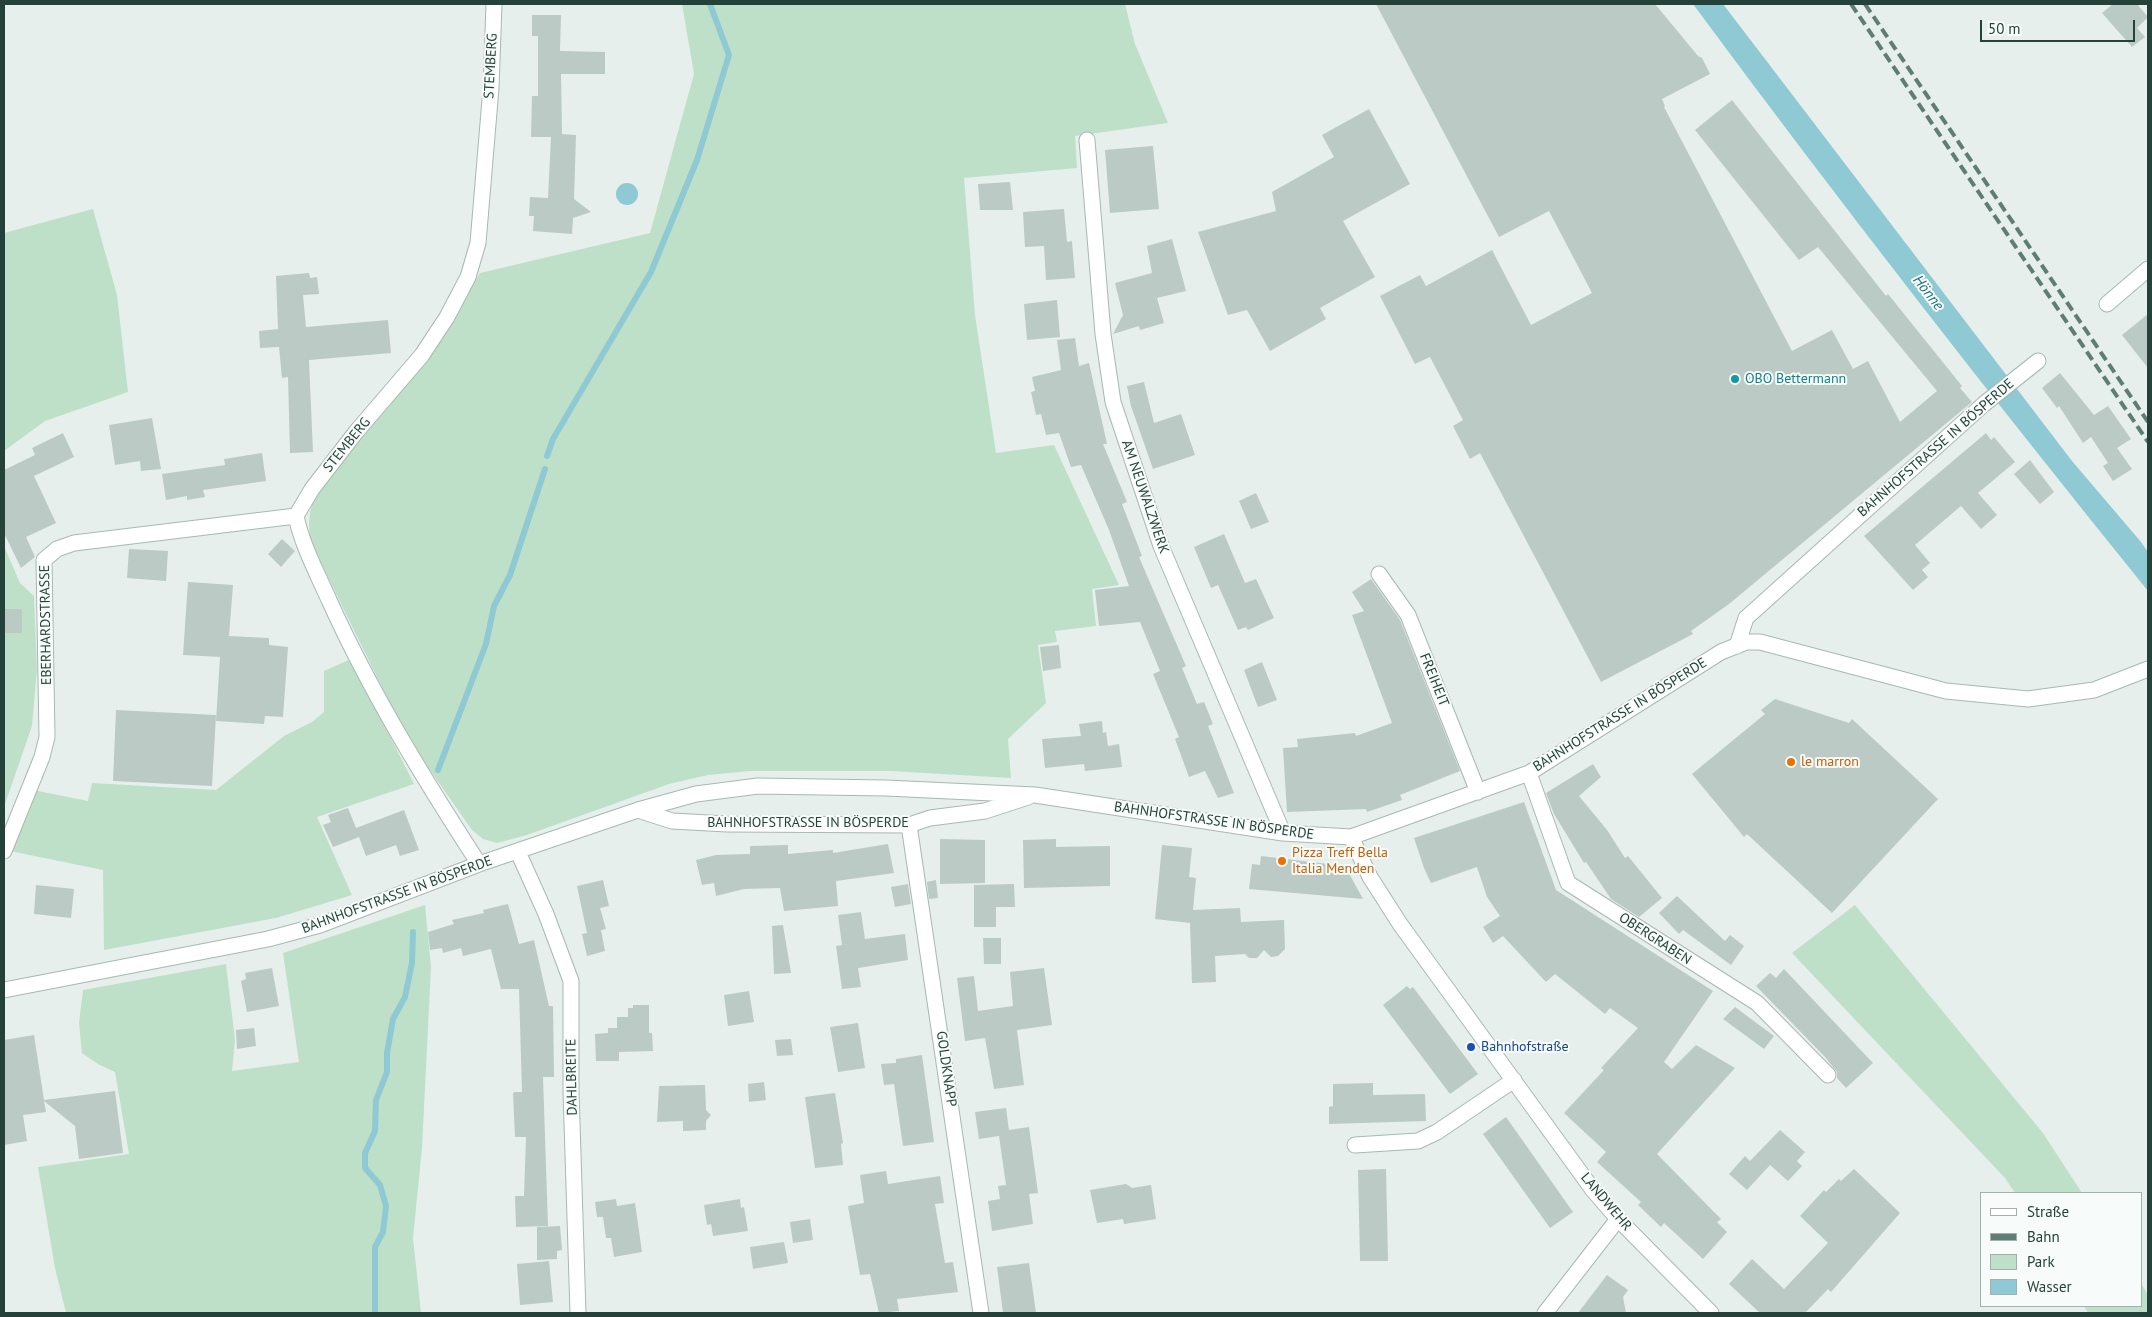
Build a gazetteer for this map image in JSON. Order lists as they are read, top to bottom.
{
  "streets": {
    "street": [
      "STEMBERG",
      "BAHNHOFSTRASSE IN BÖSPERDE",
      "AM NEUWALZWERK",
      "EBERHARDSTRASSE",
      "FREIHEIT",
      "OBERGRABEN",
      "GOLDKNAPP",
      "DAHLBREITE",
      "LANDWEHR"
    ]
  },
  "crossings": [
    ["STEMBERG", "EBERHARDSTRASSE"],
    ["BAHNHOFSTRASSE IN BÖSPERDE", "AM NEUWALZWERK"],
    ["BAHNHOFSTRASSE IN BÖSPERDE", "FREIHEIT"],
    ["BAHNHOFSTRASSE IN BÖSPERDE", "OBERGRABEN"],
    ["BAHNHOFSTRASSE IN BÖSPERDE", "GOLDKNAPP"],
    ["BAHNHOFSTRASSE IN BÖSPERDE", "DAHLBREITE"],
    ["BAHNHOFSTRASSE IN BÖSPERDE", "LANDWEHR"]
  ],
  "water": ["Hönne"],
  "places": [
    "OBO Bettermann",
    "le marron",
    "Pizza Treff Bella Italia Menden",
    "Bahnhofstraße"
  ],
  "legend": [
    "Straße",
    "Bahn",
    "Park",
    "Wasser"
  ],
  "scale_bar": "50 m"
}
